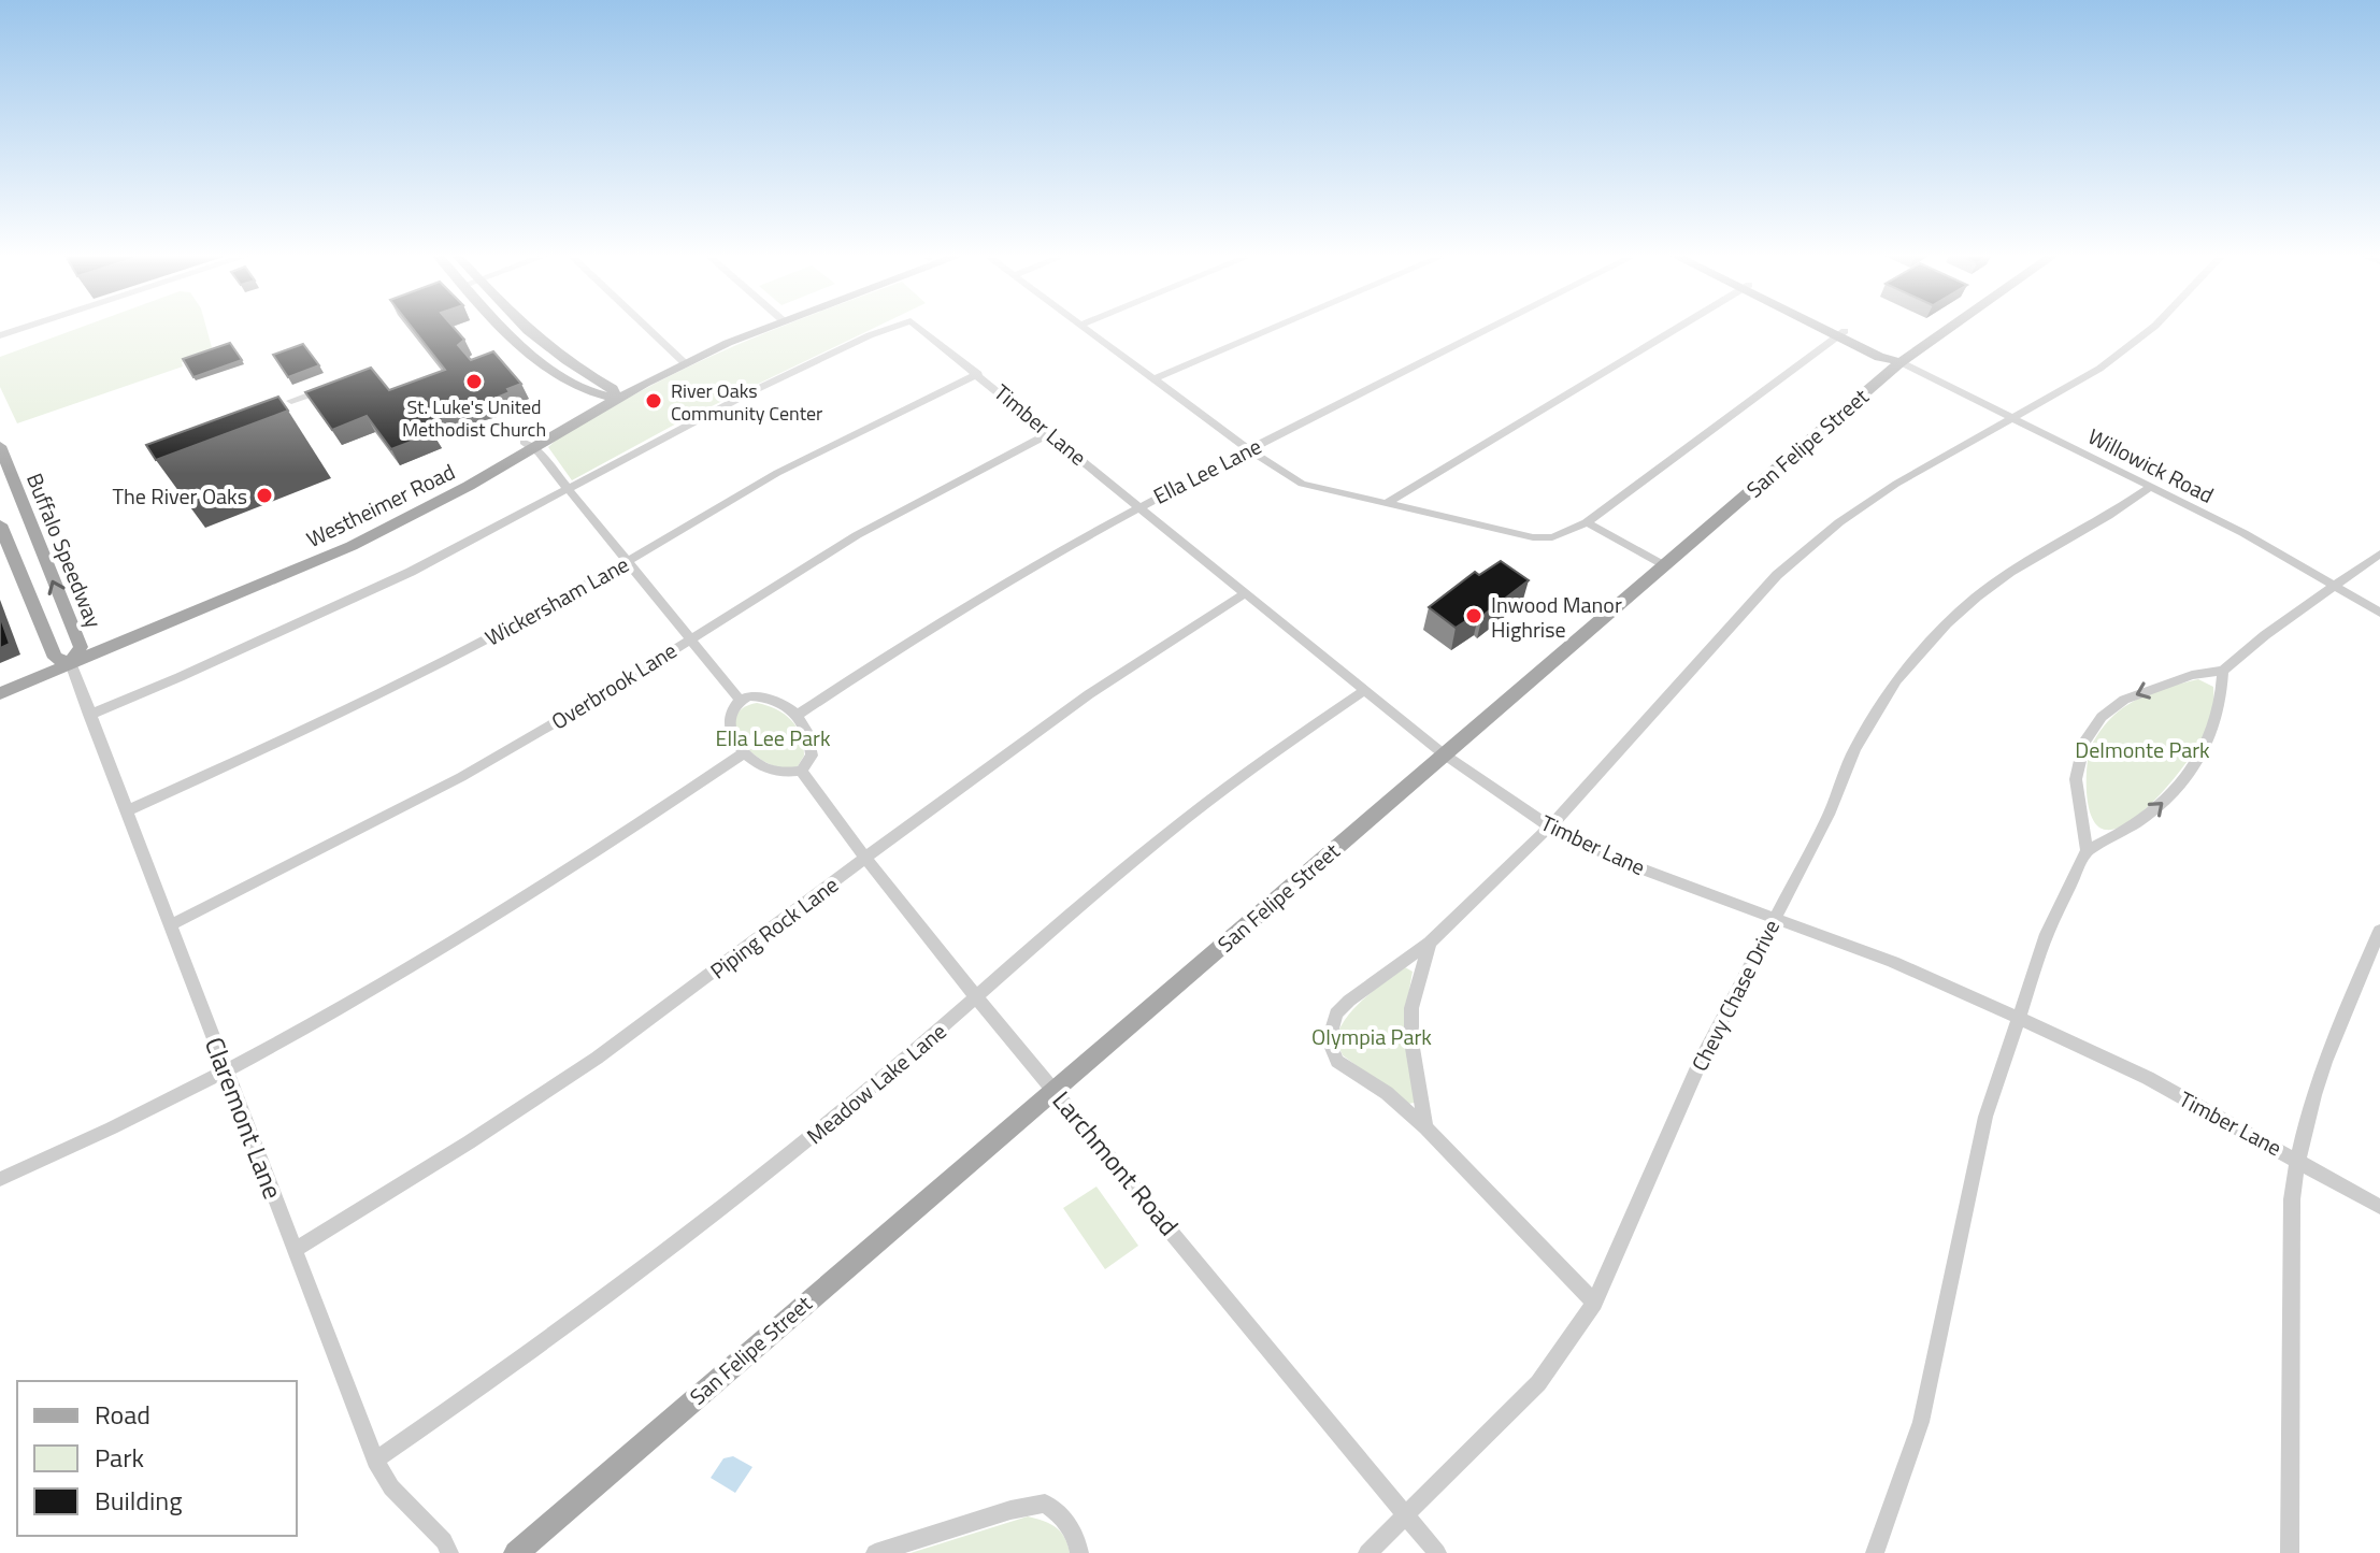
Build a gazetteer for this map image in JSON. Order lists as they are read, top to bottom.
{
  "streets": {
    "main road": [
      "San Felipe Street",
      "Willowick Road",
      "Westheimer Road",
      "Buffalo Speedway"
    ],
    "street": [
      "Timber Lane",
      "Ella Lee Lane",
      "Wickersham Lane",
      "Overbrook Lane",
      "Piping Rock Lane",
      "Chevy Chase Drive",
      "Meadow Lake Lane",
      "Claremont Lane",
      "Larchmont Road"
    ]
  },
  "crossings": [
    ["Timber Lane", "San Felipe Street"],
    ["Timber Lane", "Ella Lee Lane"],
    ["Timber Lane", "Wickersham Lane"],
    ["Timber Lane", "Overbrook Lane"],
    ["Timber Lane", "Piping Rock Lane"],
    ["Timber Lane", "Chevy Chase Drive"],
    ["Timber Lane", "Meadow Lake Lane"],
    ["San Felipe Street", "Willowick Road"],
    ["San Felipe Street", "Larchmont Road"],
    ["Willowick Road", "Chevy Chase Drive"],
    ["Ella Lee Lane", "Larchmont Road"],
    ["Westheimer Road", "Buffalo Speedway"],
    ["Westheimer Road", "Claremont Lane"],
    ["Wickersham Lane", "Claremont Lane"],
    ["Overbrook Lane", "Claremont Lane"],
    ["Piping Rock Lane", "Claremont Lane"],
    ["Piping Rock Lane", "Larchmont Road"],
    ["Chevy Chase Drive", "Larchmont Road"],
    ["Meadow Lake Lane", "Claremont Lane"],
    ["Meadow Lake Lane", "Larchmont Road"]
  ],
  "parks": ["Ella Lee Park", "Delmonte Park", "Olympia Park"],
  "places": [
    "St. Luke's United Methodist Church",
    "River Oaks Community Center",
    "The River Oaks",
    "Inwood Manor Highrise"
  ],
  "legend": ["Road", "Park", "Building"]
}
